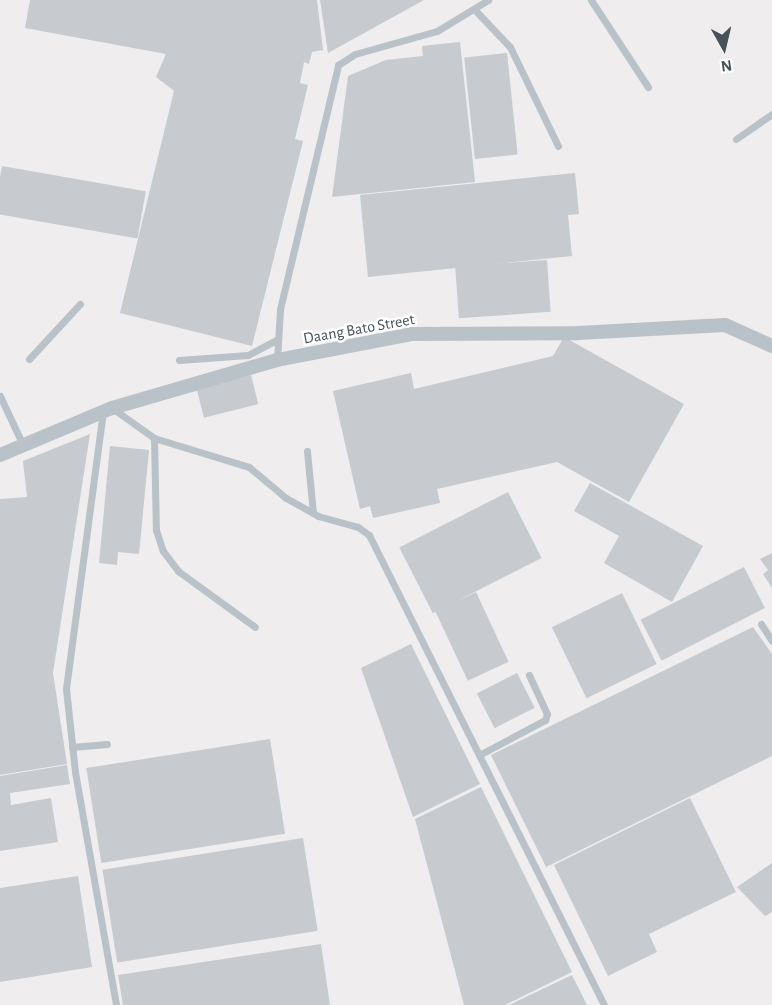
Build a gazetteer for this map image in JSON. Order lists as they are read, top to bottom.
{
  "streets": {
    "street": ["Daang Bato Street"]
  },
  "north": "bottom"
}
